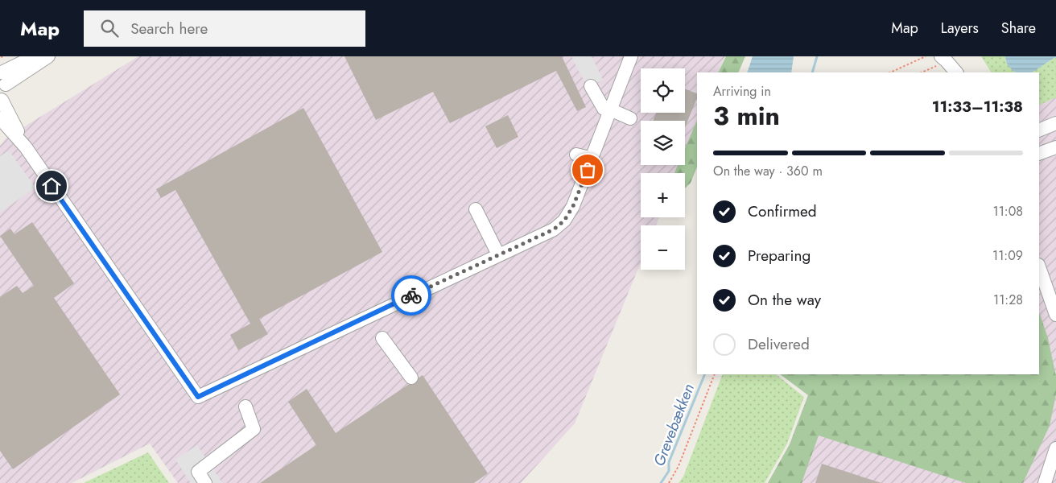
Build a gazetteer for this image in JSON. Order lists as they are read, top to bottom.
{
  "water": ["Grevebækken"],
  "page": {
    "header": "Map",
    "search": "Search here",
    "nav": ["Map", "Layers", "Share"],
    "map_buttons": ["+", "−"],
    "heading": ["3 min", "Arriving in", "11:33–11:38"],
    "bar": "On the way · 360 m",
    "list": [
      ["Confirmed", "11:08"],
      ["Preparing", "11:09"],
      ["On the way", "11:28"],
      "Delivered"
    ]
  }
}
